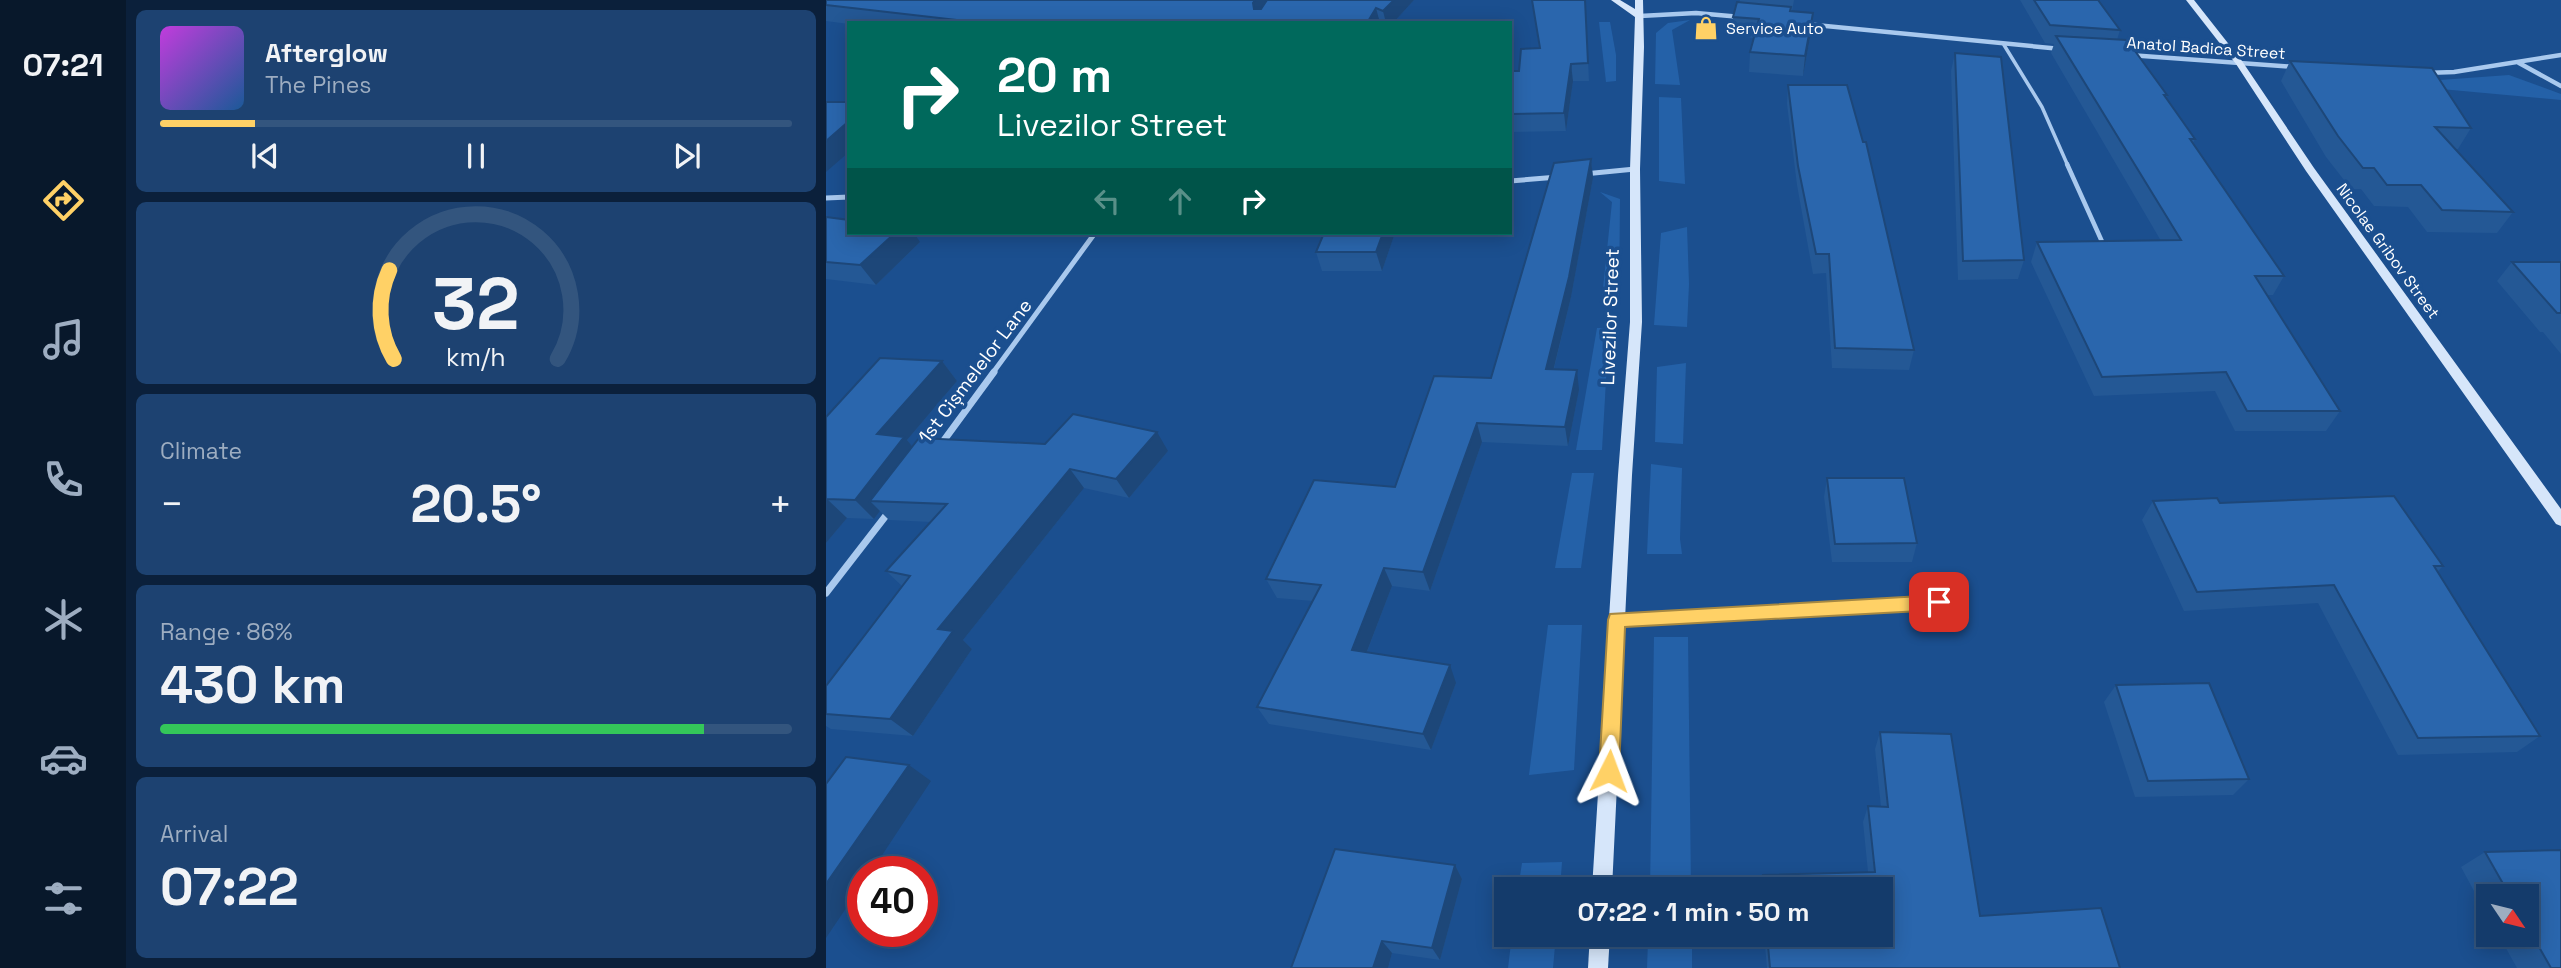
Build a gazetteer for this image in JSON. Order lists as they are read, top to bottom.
{
  "streets": {
    "street": [
      "Anatol Badica Street",
      "Nicolae Gribov Street",
      "Livezilor Street",
      "1st Cișmelelor Lane"
    ]
  },
  "crossings": [
    ["Anatol Badica Street", "Nicolae Gribov Street"]
  ],
  "places": {
    "shop": ["Service Auto"]
  },
  "north": "bottom right",
  "page": {
    "tabs": "07:21",
    "turn": ["20 m", "Livezilor Street"],
    "song": ["Afterglow", "The Pines"],
    "tile": [
      "Climate",
      ["Range · 86%", "430 km"],
      ["Arrival", "07:22"]
    ],
    "heat": ["−", "20.5°", "+"],
    "limit": "40",
    "trip": "07:22 · 1 min · 50 m",
    "gauge": ["32", "km/h"]
  }
}
